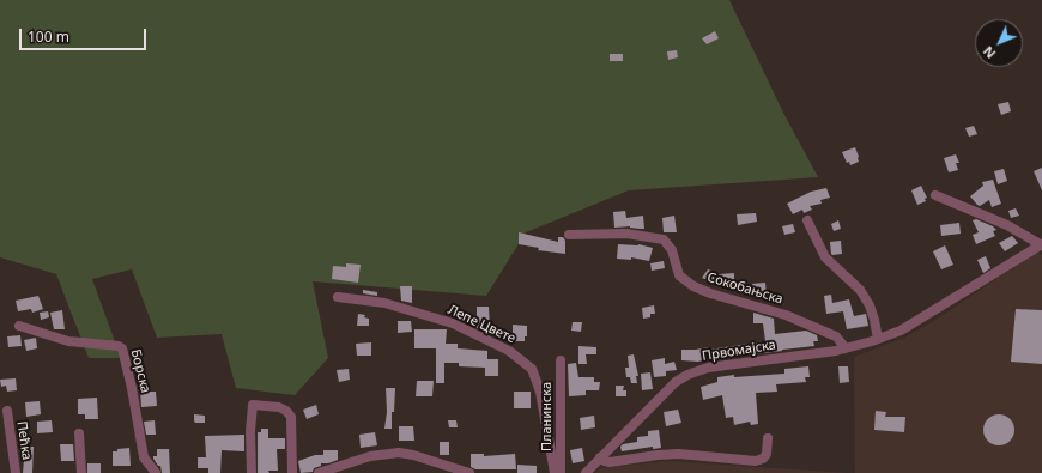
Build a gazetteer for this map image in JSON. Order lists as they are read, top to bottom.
{
  "streets": {
    "street": [
      "Сокобањска",
      "Лепе Цвете",
      "Првомајска",
      "Борска",
      "Планинска",
      "Пећка"
    ]
  },
  "crossings": [
    ["Сокобањска", "Првомајска"]
  ],
  "scale_bar": "100 m",
  "north": "bottom left"
}
